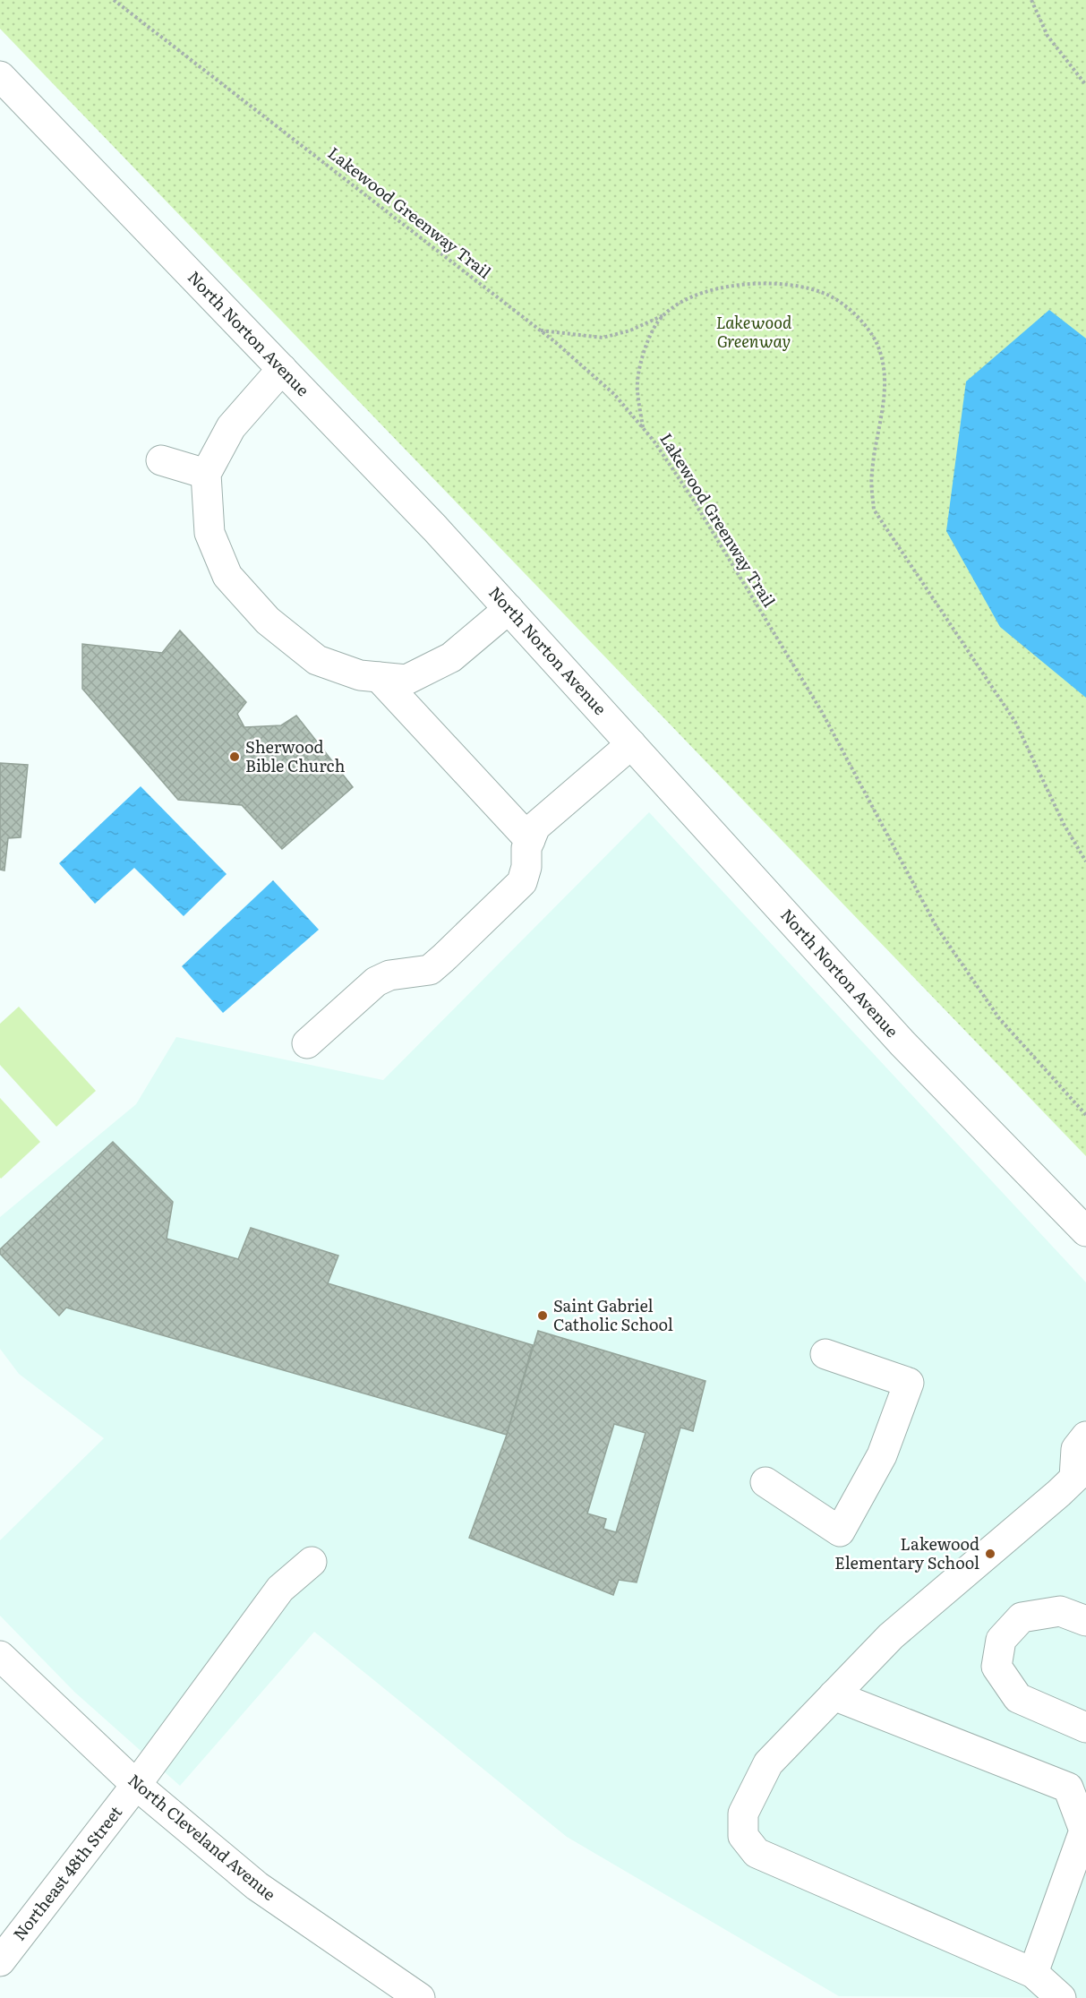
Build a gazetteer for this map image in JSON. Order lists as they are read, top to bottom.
{
  "streets": {
    "street": ["North Norton Avenue", "North Cleveland Avenue", "Northeast 48th Street"],
    "path": ["Lakewood Greenway Trail"]
  },
  "crossings": [
    ["North Cleveland Avenue", "Northeast 48th Street"]
  ],
  "parks": ["Lakewood Greenway"],
  "places": ["Sherwood Bible Church", "Saint Gabriel Catholic School", "Lakewood Elementary School"]
}
